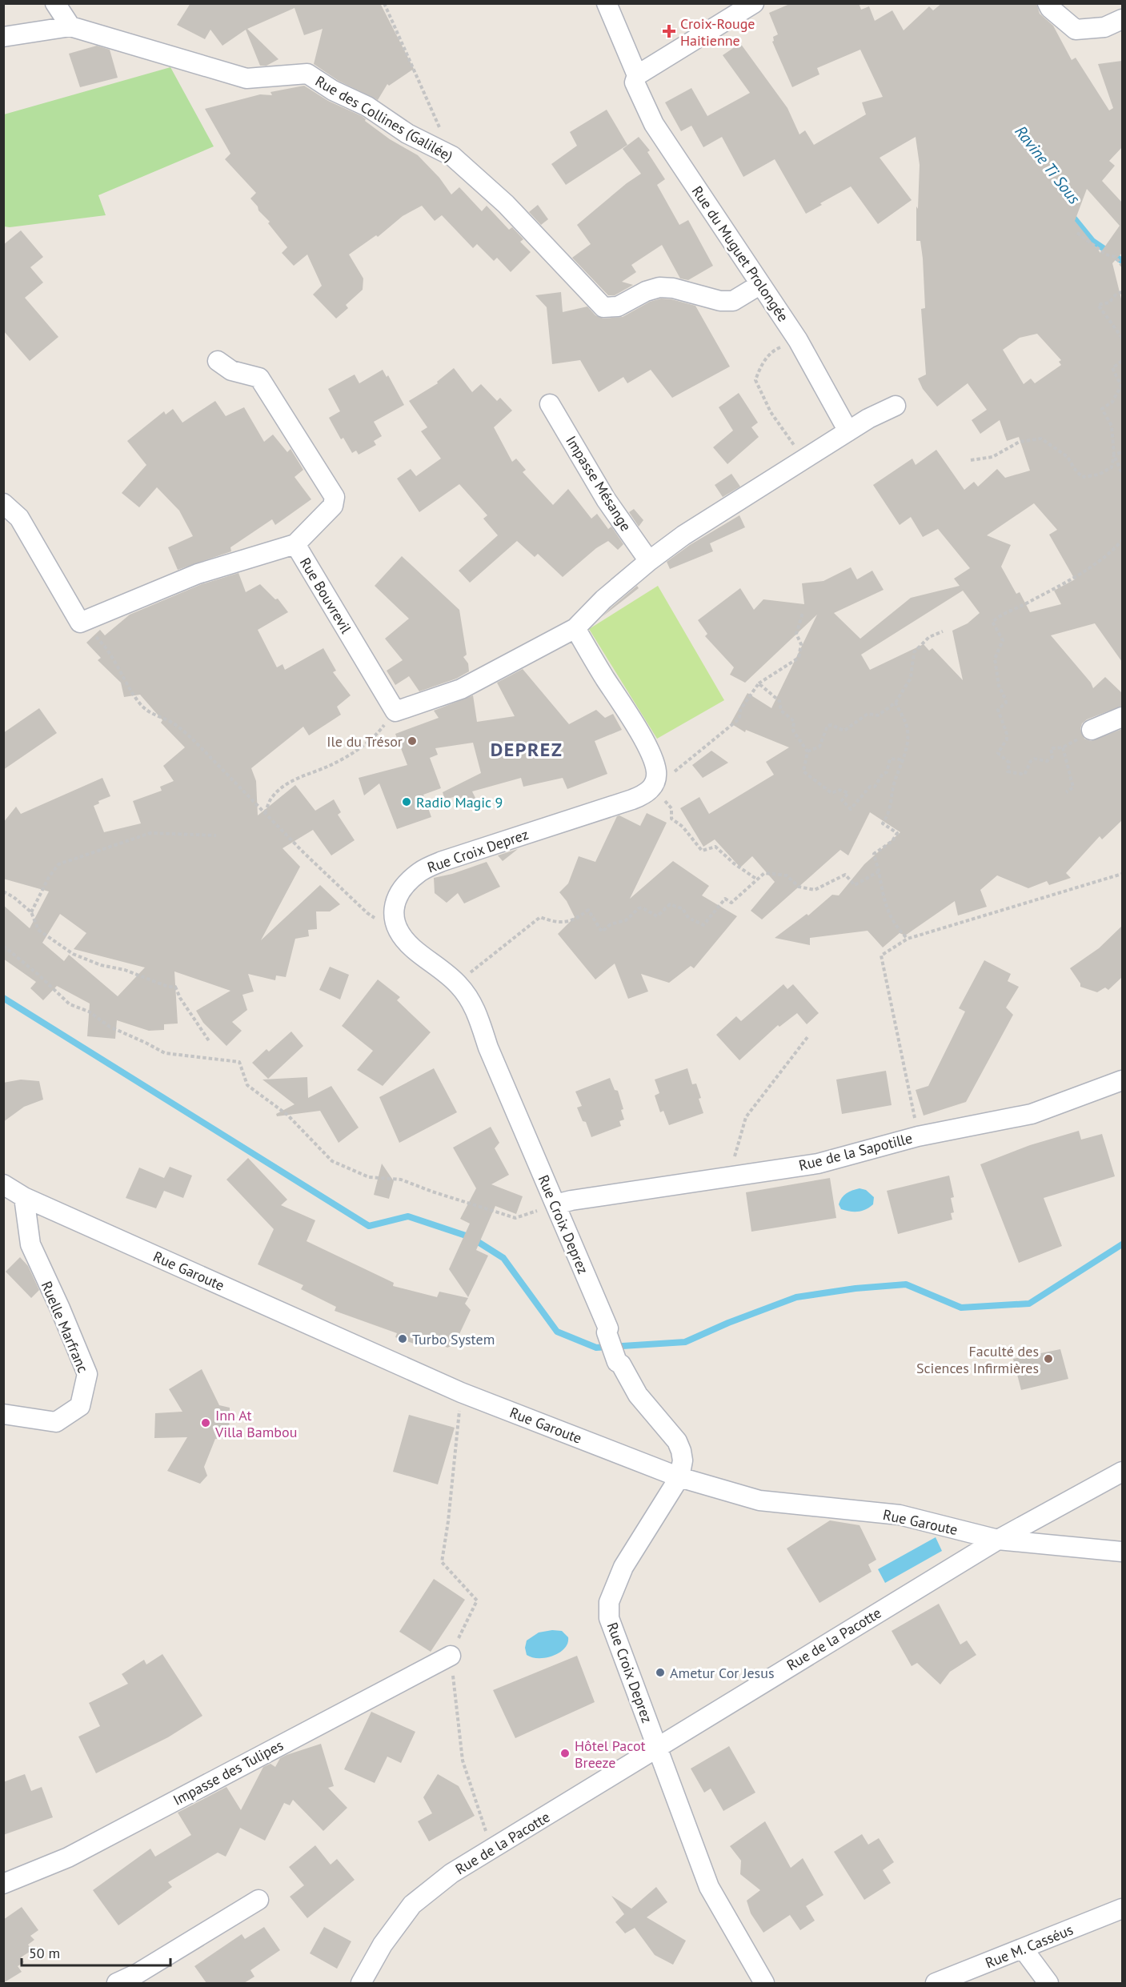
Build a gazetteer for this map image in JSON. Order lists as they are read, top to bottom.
{
  "streets": {
    "street": [
      "Rue des Collines (Galilée)",
      "Rue du Muguet Prolongée",
      "Impasse Mésange",
      "Rue Bouvrevil",
      "Rue Croix Deprez",
      "Rue de la Sapotille",
      "Rue Garoute",
      "Ruelle Marfranc",
      "Rue de la Pacotte",
      "Impasse des Tulipes",
      "Rue M. Casséus"
    ]
  },
  "crossings": [
    ["Rue des Collines (Galilée)", "Rue du Muguet Prolongée"],
    ["Rue Croix Deprez", "Rue de la Sapotille"],
    ["Rue Croix Deprez", "Rue Garoute"],
    ["Rue Croix Deprez", "Rue de la Pacotte"],
    ["Rue Garoute", "Ruelle Marfranc"],
    ["Rue Garoute", "Rue de la Pacotte"]
  ],
  "districts": ["DEPREZ"],
  "water": ["Ravine Ti Sous"],
  "places": {
    "health": ["Croix-Rouge Haitienne"],
    "other": [
      "Ile du Trésor",
      "Radio Magic 9",
      "Turbo System",
      "Faculté des Sciences Infirmières",
      "Inn At Villa Bambou",
      "Ametur Cor Jesus",
      "Hôtel Pacot Breeze"
    ]
  },
  "scale_bar": "50 m"
}
